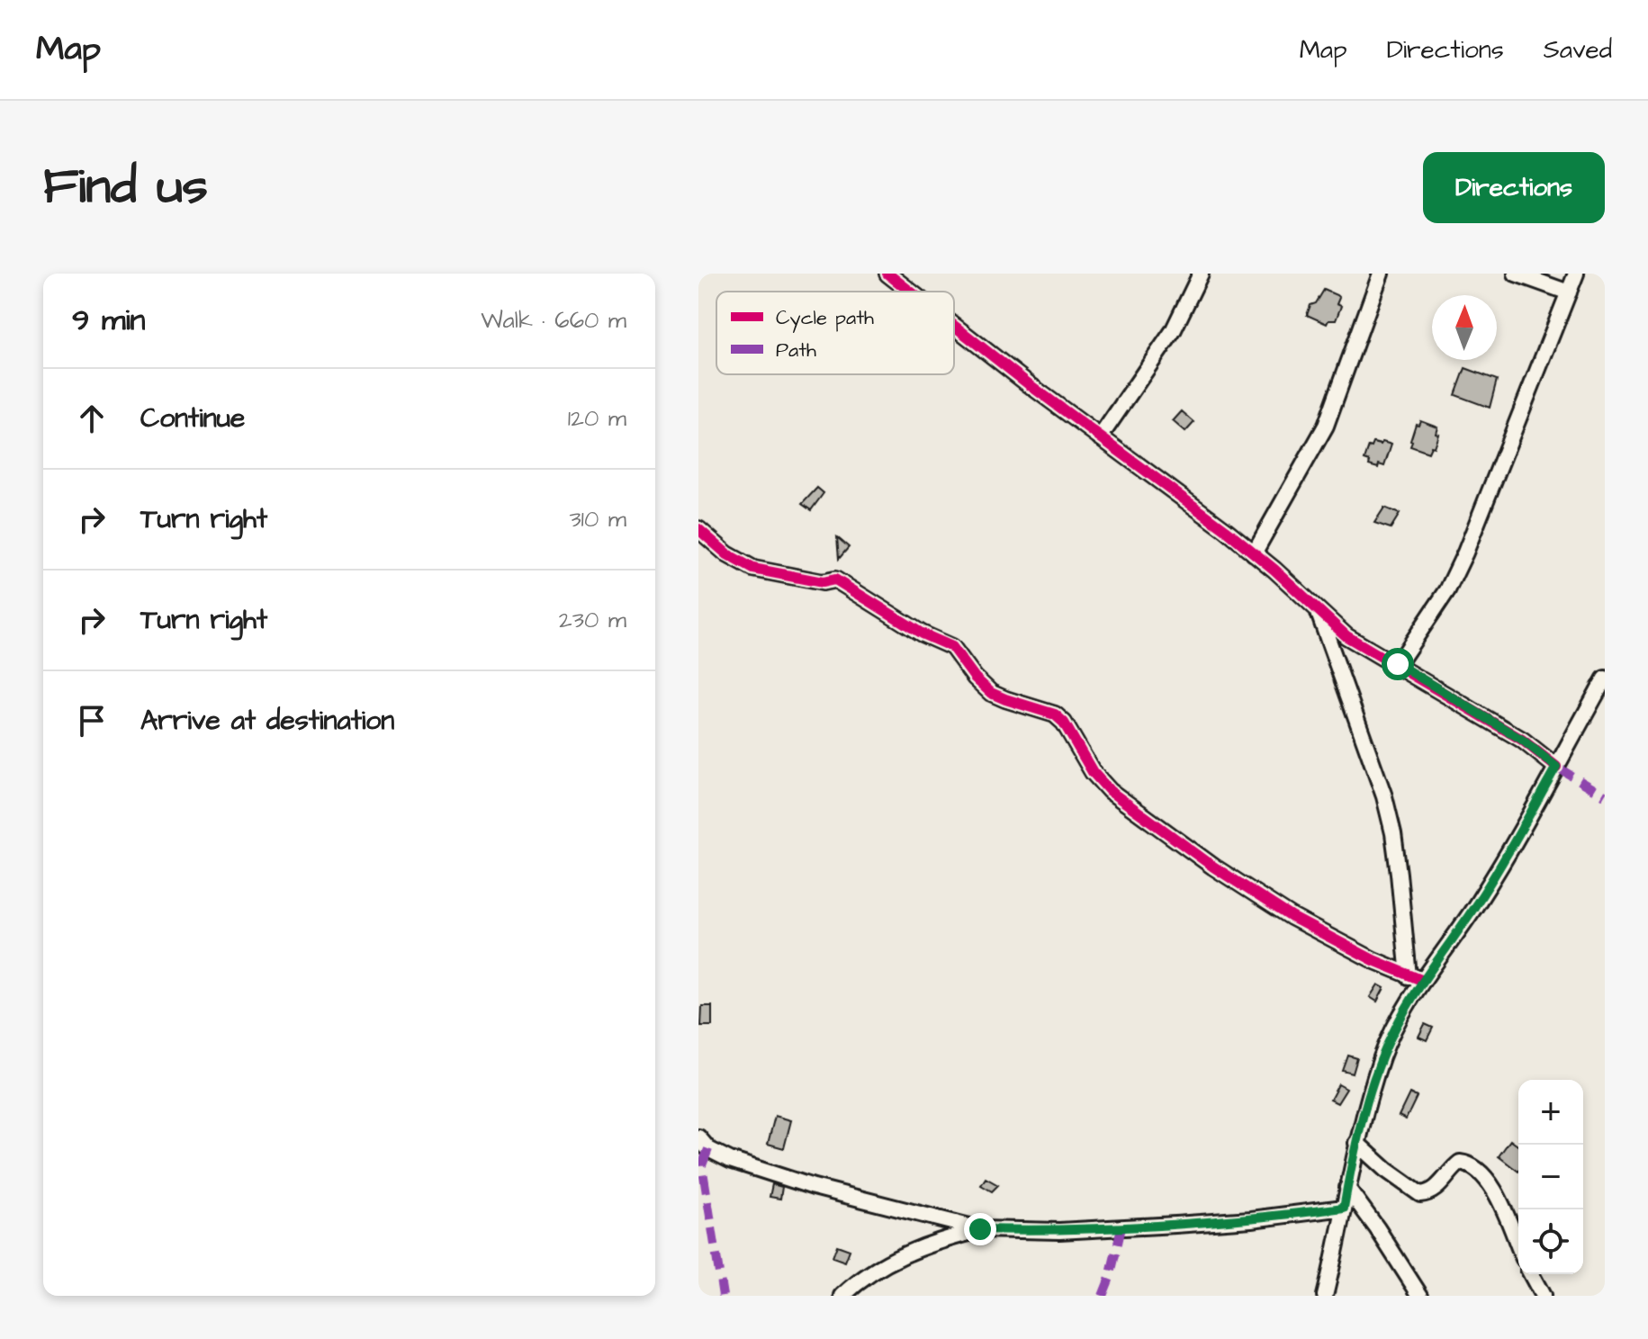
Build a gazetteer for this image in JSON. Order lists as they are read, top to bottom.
{
  "legend": ["Cycle path", "Path"],
  "north": "top",
  "page": {
    "header": "Map",
    "nav": ["Map", "Directions", "Saved"],
    "title": "Find us",
    "buttons": "Directions",
    "heading": ["9 min", "Walk · 660 m"],
    "list": [
      ["Continue", "120 m"],
      ["Turn right", "310 m"],
      ["Turn right", "230 m"],
      "Arrive at destination"
    ],
    "map_buttons": ["+", "−"]
  }
}
